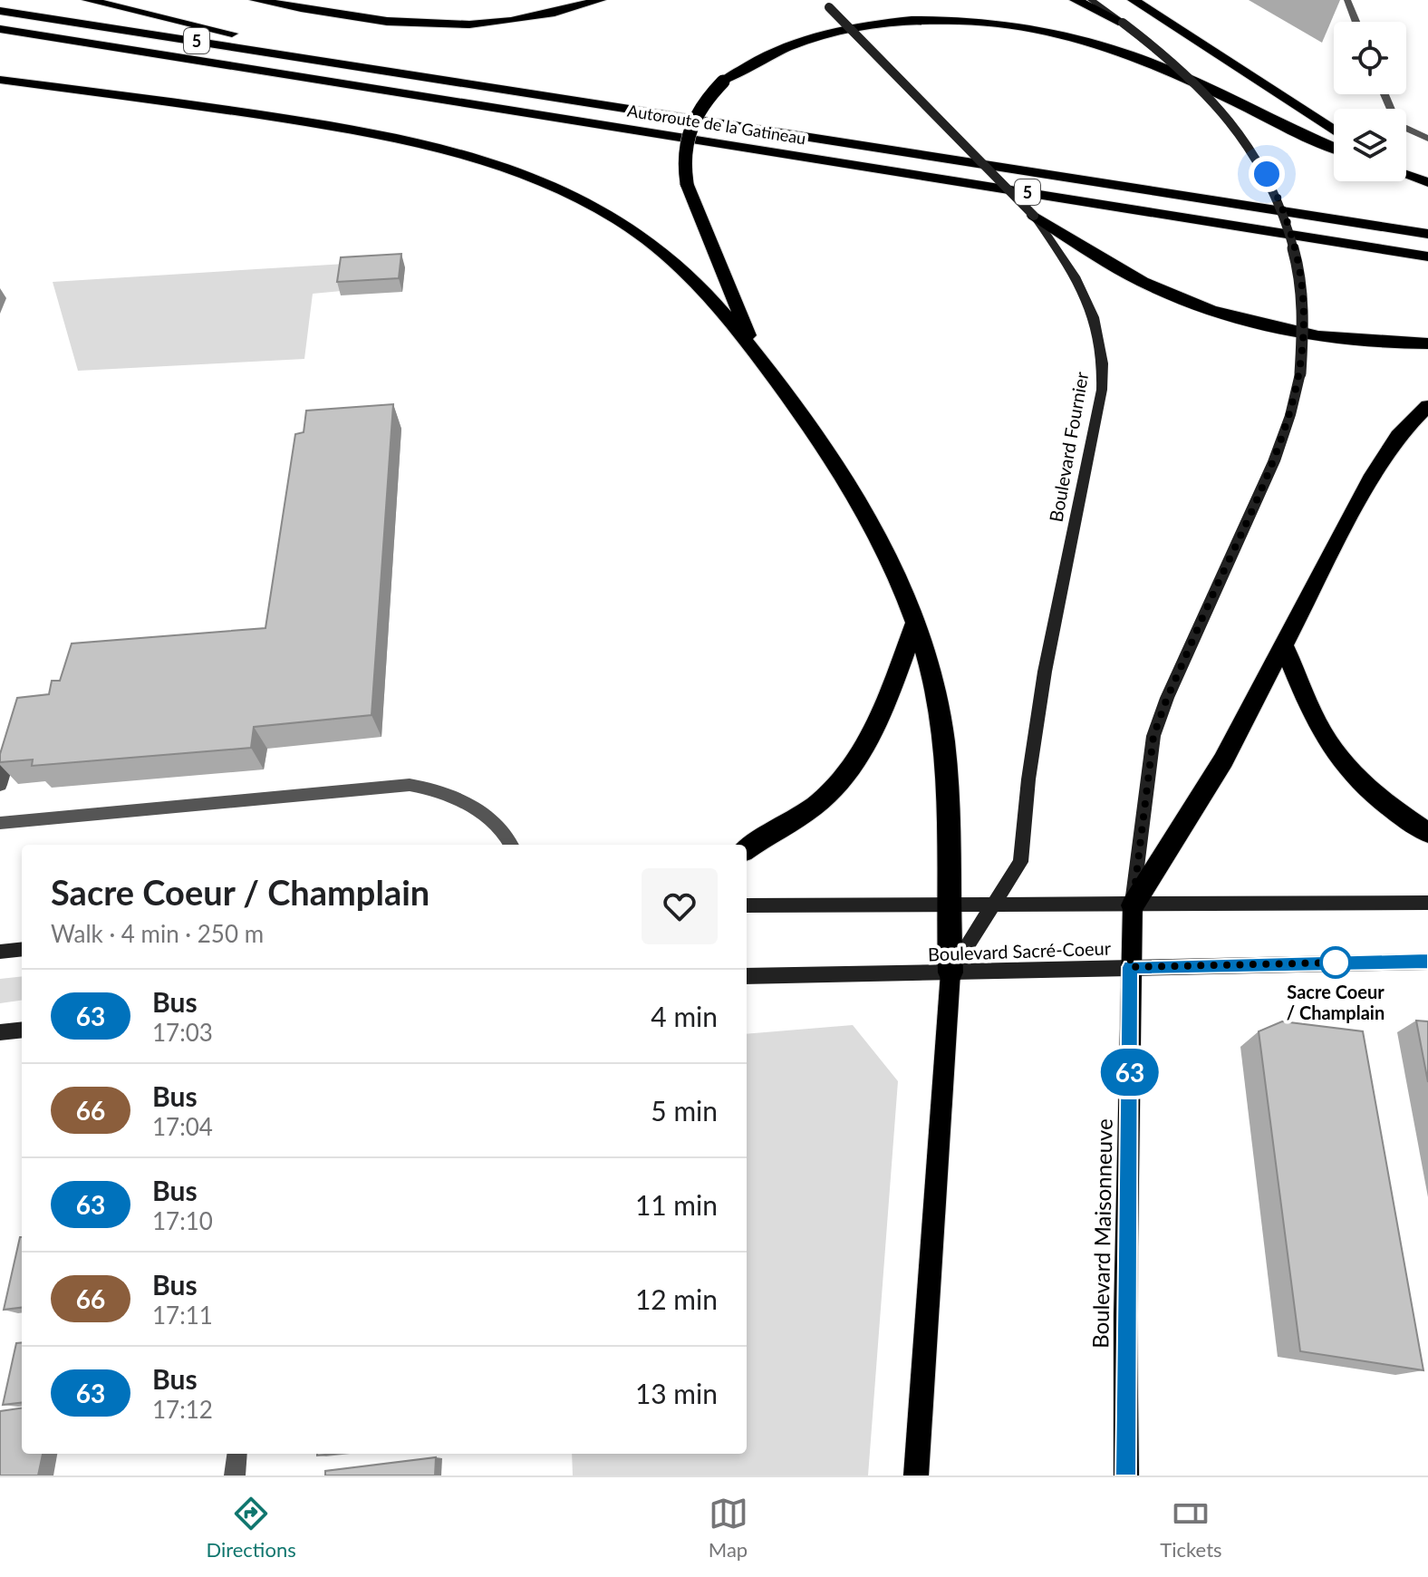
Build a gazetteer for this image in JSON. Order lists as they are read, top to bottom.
{
  "streets": {
    "highway": ["5", "Autoroute de la Gatineau"],
    "main road": ["Boulevard Fournier", "Boulevard Sacré-Coeur", "Boulevard Maisonneuve"]
  },
  "crossings": [
    ["Boulevard Fournier", "Boulevard Sacré-Coeur"],
    ["Boulevard Sacré-Coeur", "Boulevard Maisonneuve"]
  ],
  "places": ["Sacre Coeur / Champlain"],
  "lines": ["bus line 63"],
  "page": {
    "on_map": "63",
    "heading": ["Sacre Coeur / Champlain", "Walk · 4 min · 250 m"],
    "list": [
      {
        "mark": "63",
        "name": "Bus",
        "note": "17:03",
        "value": "4 min"
      },
      {
        "mark": "66",
        "name": "Bus",
        "note": "17:04",
        "value": "5 min"
      },
      {
        "mark": "63",
        "name": "Bus",
        "note": "17:10",
        "value": "11 min"
      },
      {
        "mark": "66",
        "name": "Bus",
        "note": "17:11",
        "value": "12 min"
      },
      {
        "mark": "63",
        "name": "Bus",
        "note": "17:12",
        "value": "13 min"
      }
    ],
    "tabs": ["Directions", "Map", "Tickets"]
  }
}
